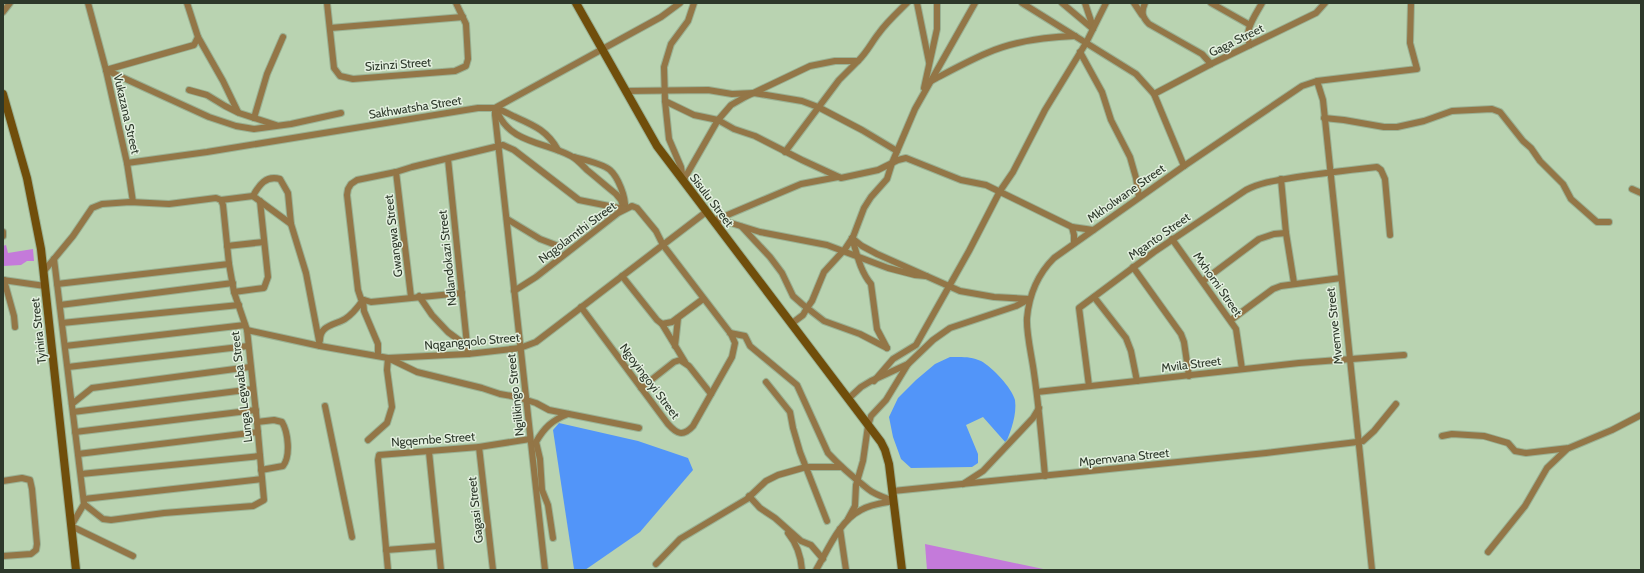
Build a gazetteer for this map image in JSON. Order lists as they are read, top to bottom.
{
  "streets": {
    "street": [
      "Gaga Street",
      "Sizinzi Street",
      "Sakhwatsha Street",
      "Vukazana Street",
      "Mkholwane Street",
      "Sisulu Street",
      "Nqgolamthi Street",
      "Gwangwa Street",
      "Mganto Street",
      "Ndlandokazi Street",
      "Mxhomi Street",
      "Mvemve Street",
      "Tyinira Street",
      "Nqgangqolo Street",
      "Mvila Street",
      "Ngoyingoyi Street",
      "Lunga Legwaba Street",
      "Ngilikingo Street",
      "Ngqembe Street",
      "Mpemvana Street",
      "Gagasi Street"
    ]
  },
  "crossings": [
    ["Sakhwatsha Street", "Vukazana Street"],
    ["Sakhwatsha Street", "Sisulu Street"],
    ["Sakhwatsha Street", "Ngilikingo Street"],
    ["Mkholwane Street", "Mvemve Street"],
    ["Mkholwane Street", "Mvila Street"],
    ["Mkholwane Street", "Mpemvana Street"],
    ["Sisulu Street", "Nqgangqolo Street"],
    ["Sisulu Street", "Mpemvana Street"],
    ["Nqgolamthi Street", "Nqgangqolo Street"],
    ["Nqgolamthi Street", "Ngoyingoyi Street"],
    ["Nqgolamthi Street", "Ngilikingo Street"],
    ["Mganto Street", "Mxhomi Street"],
    ["Mganto Street", "Mvemve Street"],
    ["Mganto Street", "Mvila Street"],
    ["Ndlandokazi Street", "Nqgangqolo Street"],
    ["Mxhomi Street", "Mvila Street"],
    ["Mvemve Street", "Mvila Street"],
    ["Mvemve Street", "Mpemvana Street"],
    ["Nqgangqolo Street", "Ngoyingoyi Street"],
    ["Nqgangqolo Street", "Lunga Legwaba Street"],
    ["Nqgangqolo Street", "Ngilikingo Street"],
    ["Ngilikingo Street", "Ngqembe Street"],
    ["Ngqembe Street", "Gagasi Street"]
  ]
}
